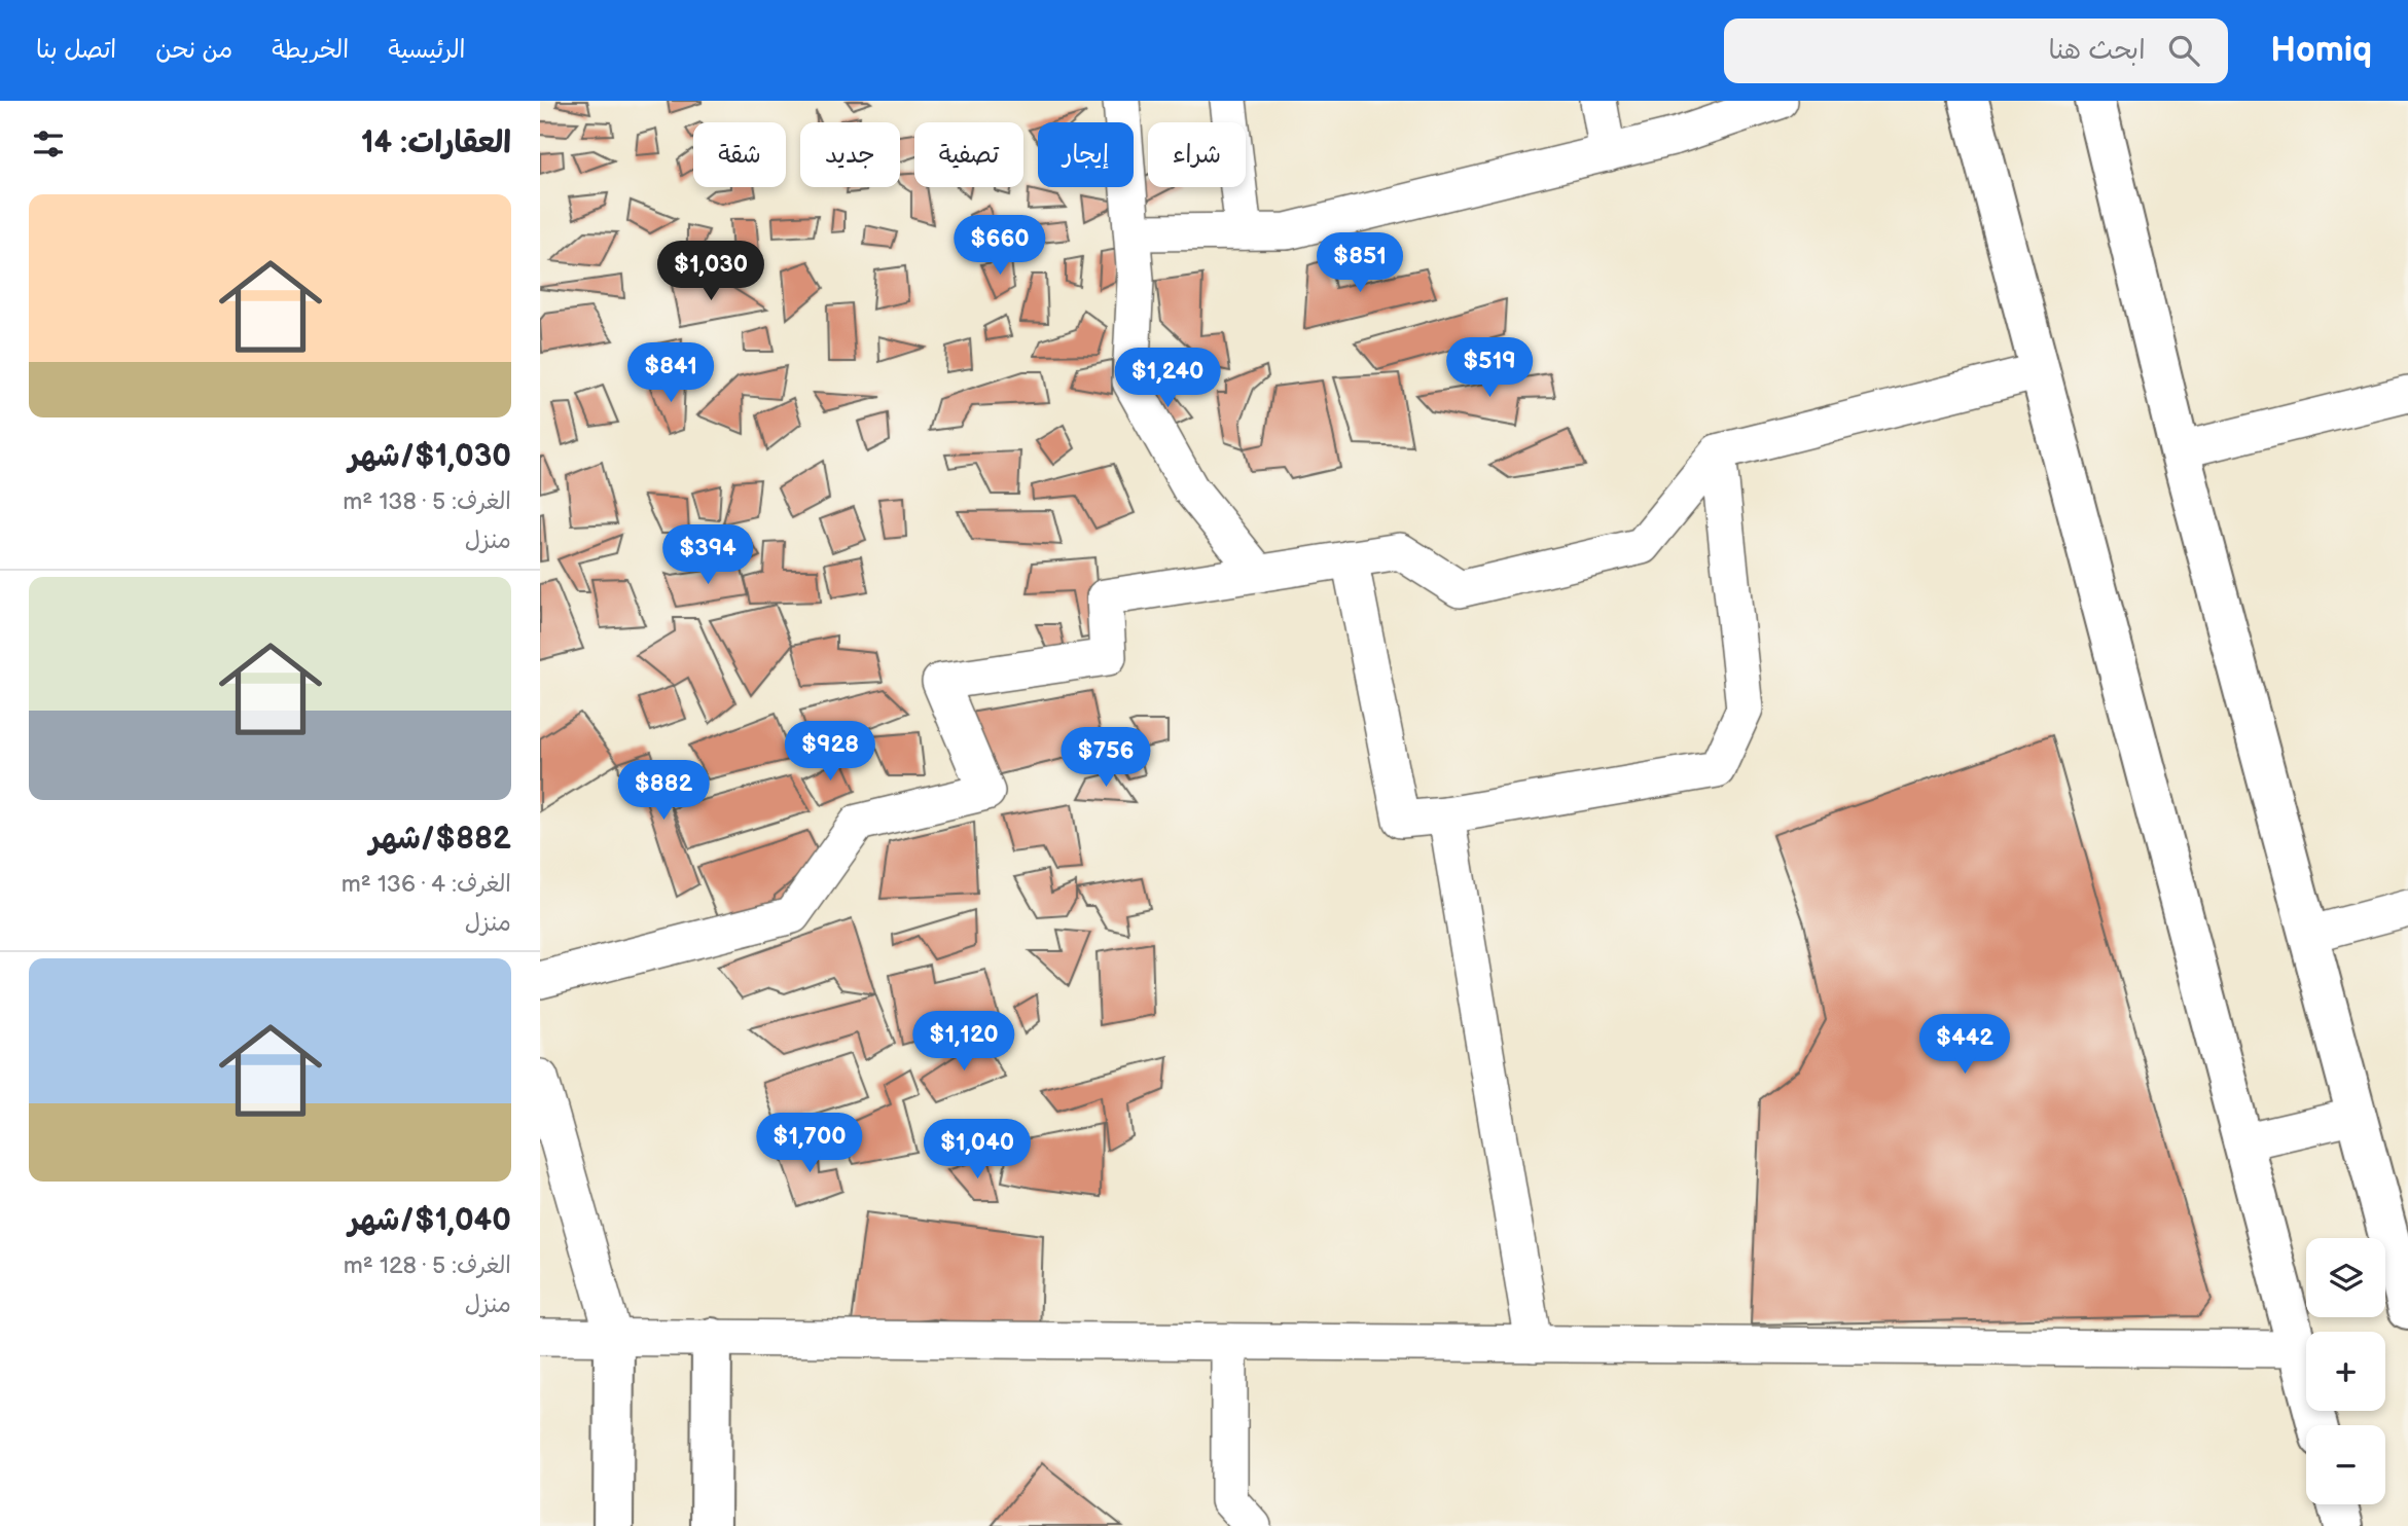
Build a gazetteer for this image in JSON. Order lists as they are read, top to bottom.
{
  "page": {
    "header": "Homiq",
    "search": "ابحث هنا",
    "nav": [
      "الرئيسية",
      "الخريطة",
      "من نحن",
      "اتصل بنا"
    ],
    "heading": "العقارات: 14",
    "chip": [
      "شراء",
      "إيجار",
      "تصفية",
      "جديد",
      "شقة"
    ],
    "list": [
      {
        "name": "$1,030/شهر",
        "note": "الغرف: 5 · 138 m² · منزل"
      },
      {
        "name": "$882/شهر",
        "note": "الغرف: 4 · 136 m² · منزل"
      },
      {
        "name": "$1,040/شهر",
        "note": "الغرف: 5 · 128 m² · منزل"
      }
    ],
    "price": [
      "$660",
      "$851",
      "$1,030",
      "$519",
      "$841",
      "$1,240",
      "$394",
      "$928",
      "$756",
      "$882",
      "$1,120",
      "$442",
      "$1,700",
      "$1,040"
    ],
    "map_buttons": ["+", "−"]
  }
}
